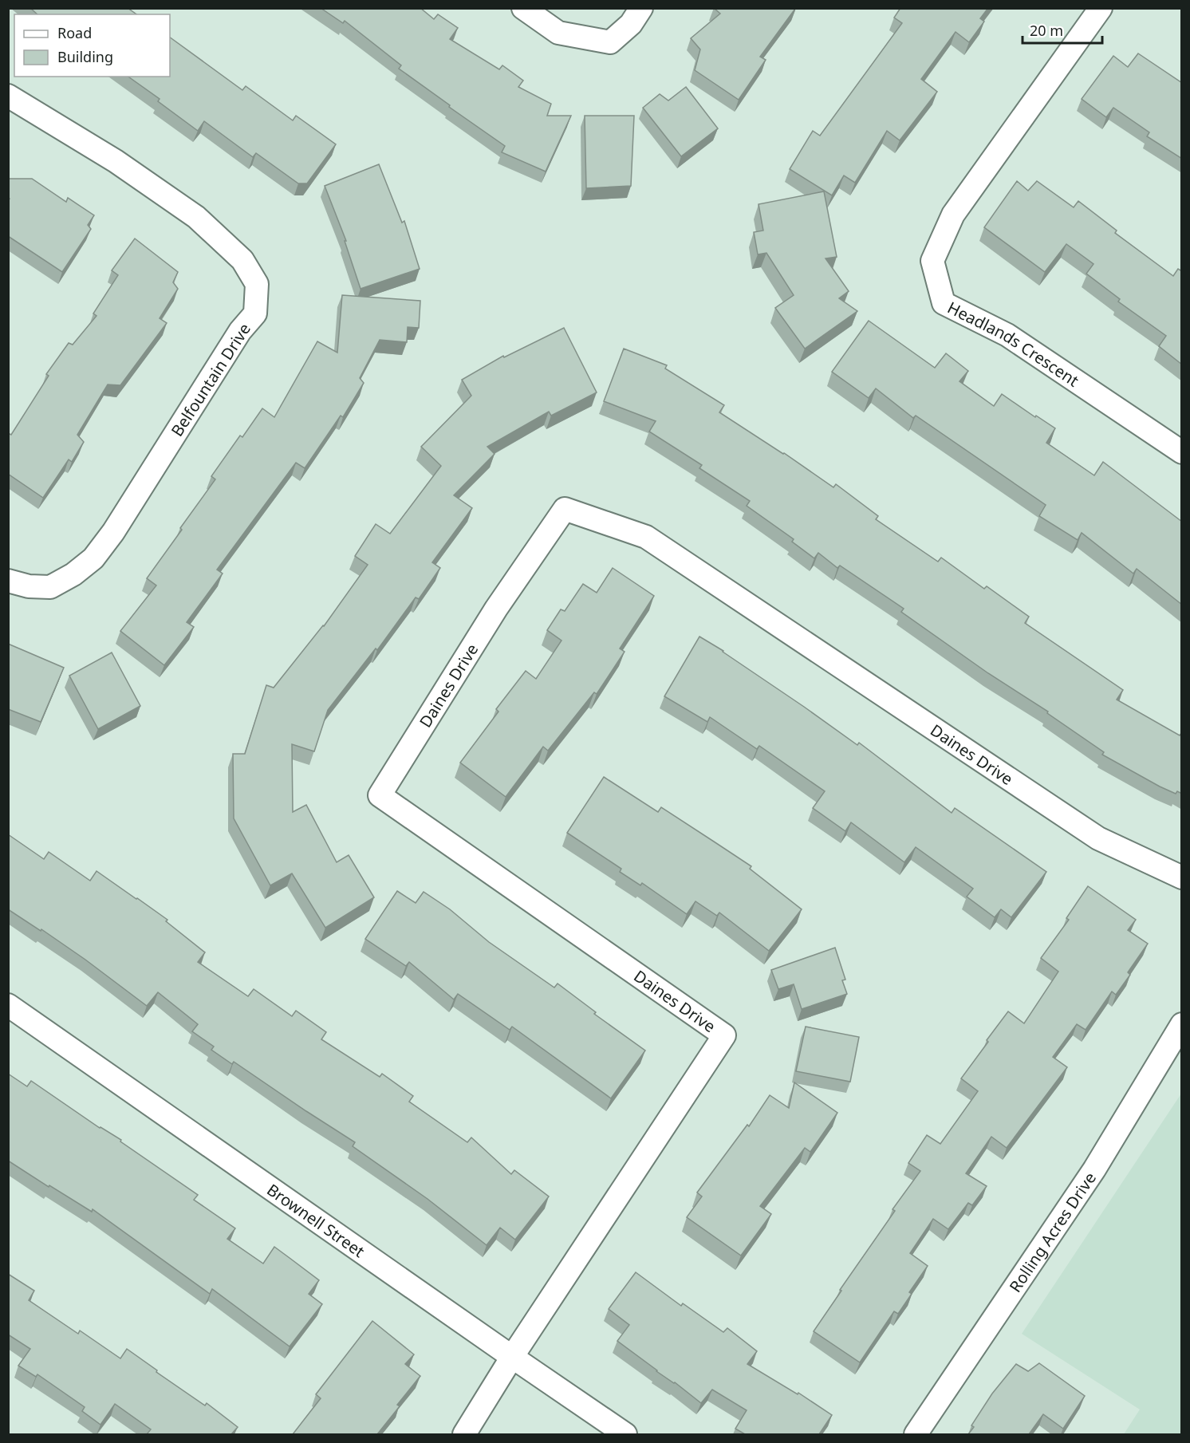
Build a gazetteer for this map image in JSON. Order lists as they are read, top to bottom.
{
  "streets": {
    "street": [
      "Headlands Crescent",
      "Belfountain Drive",
      "Daines Drive",
      "Brownell Street",
      "Rolling Acres Drive"
    ]
  },
  "crossings": [
    ["Daines Drive", "Brownell Street"]
  ],
  "legend": ["Road", "Building"],
  "scale_bar": "20 m"
}
